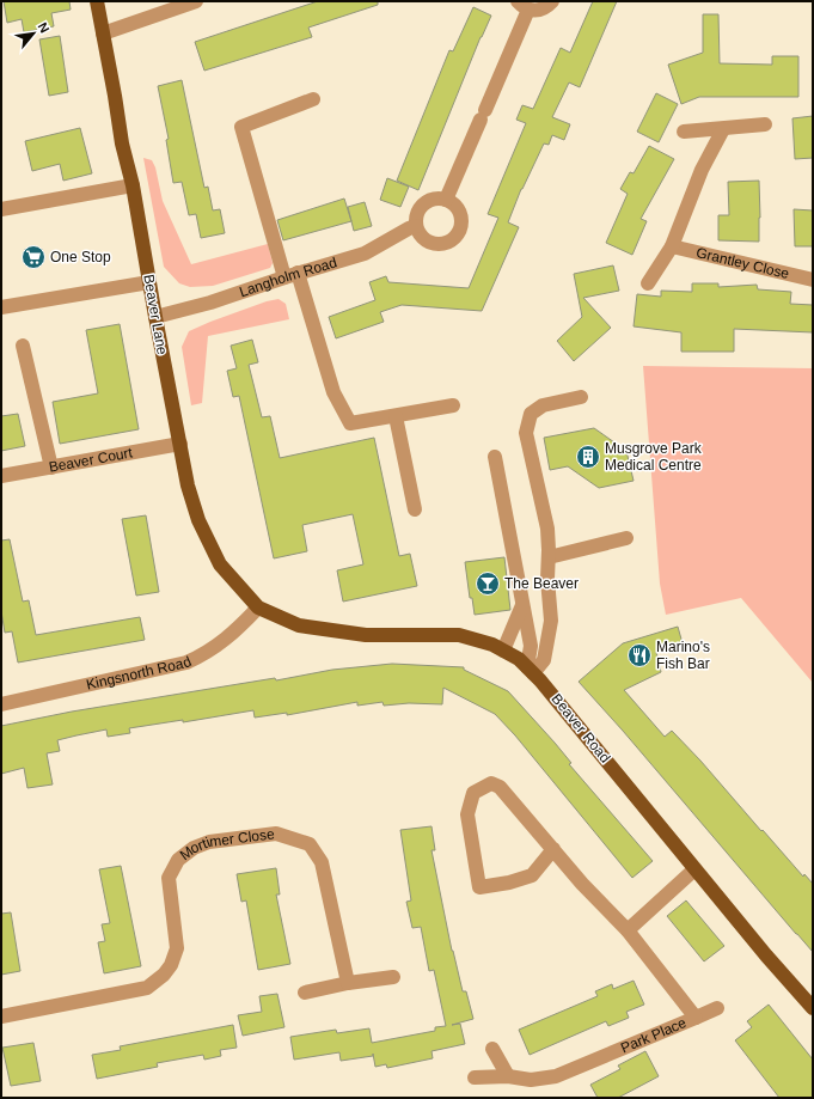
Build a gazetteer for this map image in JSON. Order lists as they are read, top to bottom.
{
  "streets": {
    "main road": ["Beaver Lane", "Beaver Road"],
    "street": [
      "Grantley Close",
      "Langholm Road",
      "Beaver Court",
      "Kingsnorth Road",
      "Mortimer Close",
      "Park Place"
    ]
  },
  "crossings": [
    ["Langholm Road", "Beaver Lane"],
    ["Beaver Lane", "Beaver Court"],
    ["Beaver Lane", "Kingsnorth Road"],
    ["Beaver Lane", "Beaver Road"],
    ["Kingsnorth Road", "Beaver Road"]
  ],
  "places": {
    "supermarket": ["One Stop"],
    "building": ["Musgrove Park Medical Centre"],
    "bar": ["The Beaver"],
    "restaurant": ["Marino's Fish Bar"]
  },
  "north": "top right"
}
